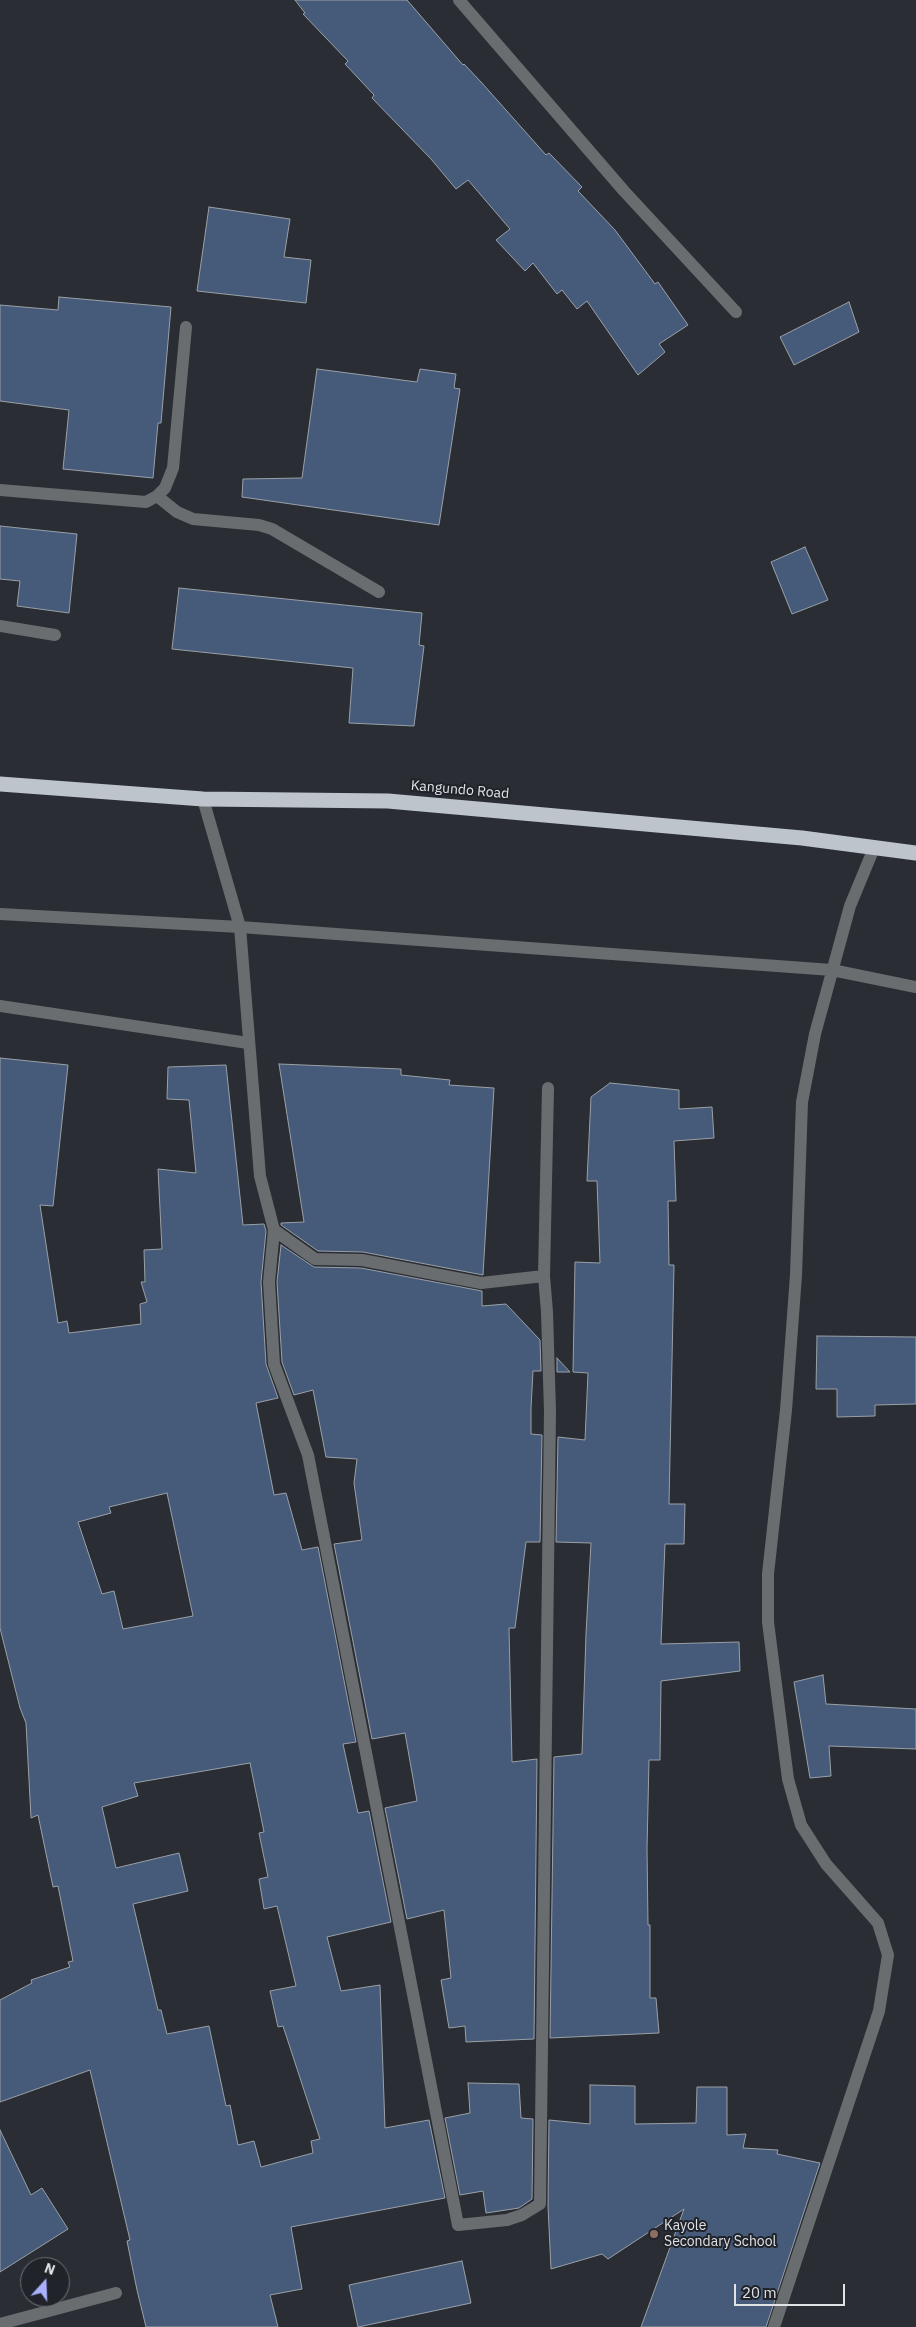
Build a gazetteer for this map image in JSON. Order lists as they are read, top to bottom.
{
  "streets": {
    "highway": ["Kangundo Road"]
  },
  "places": ["Kayole Secondary School"],
  "scale_bar": "20 m",
  "north": "top"
}
